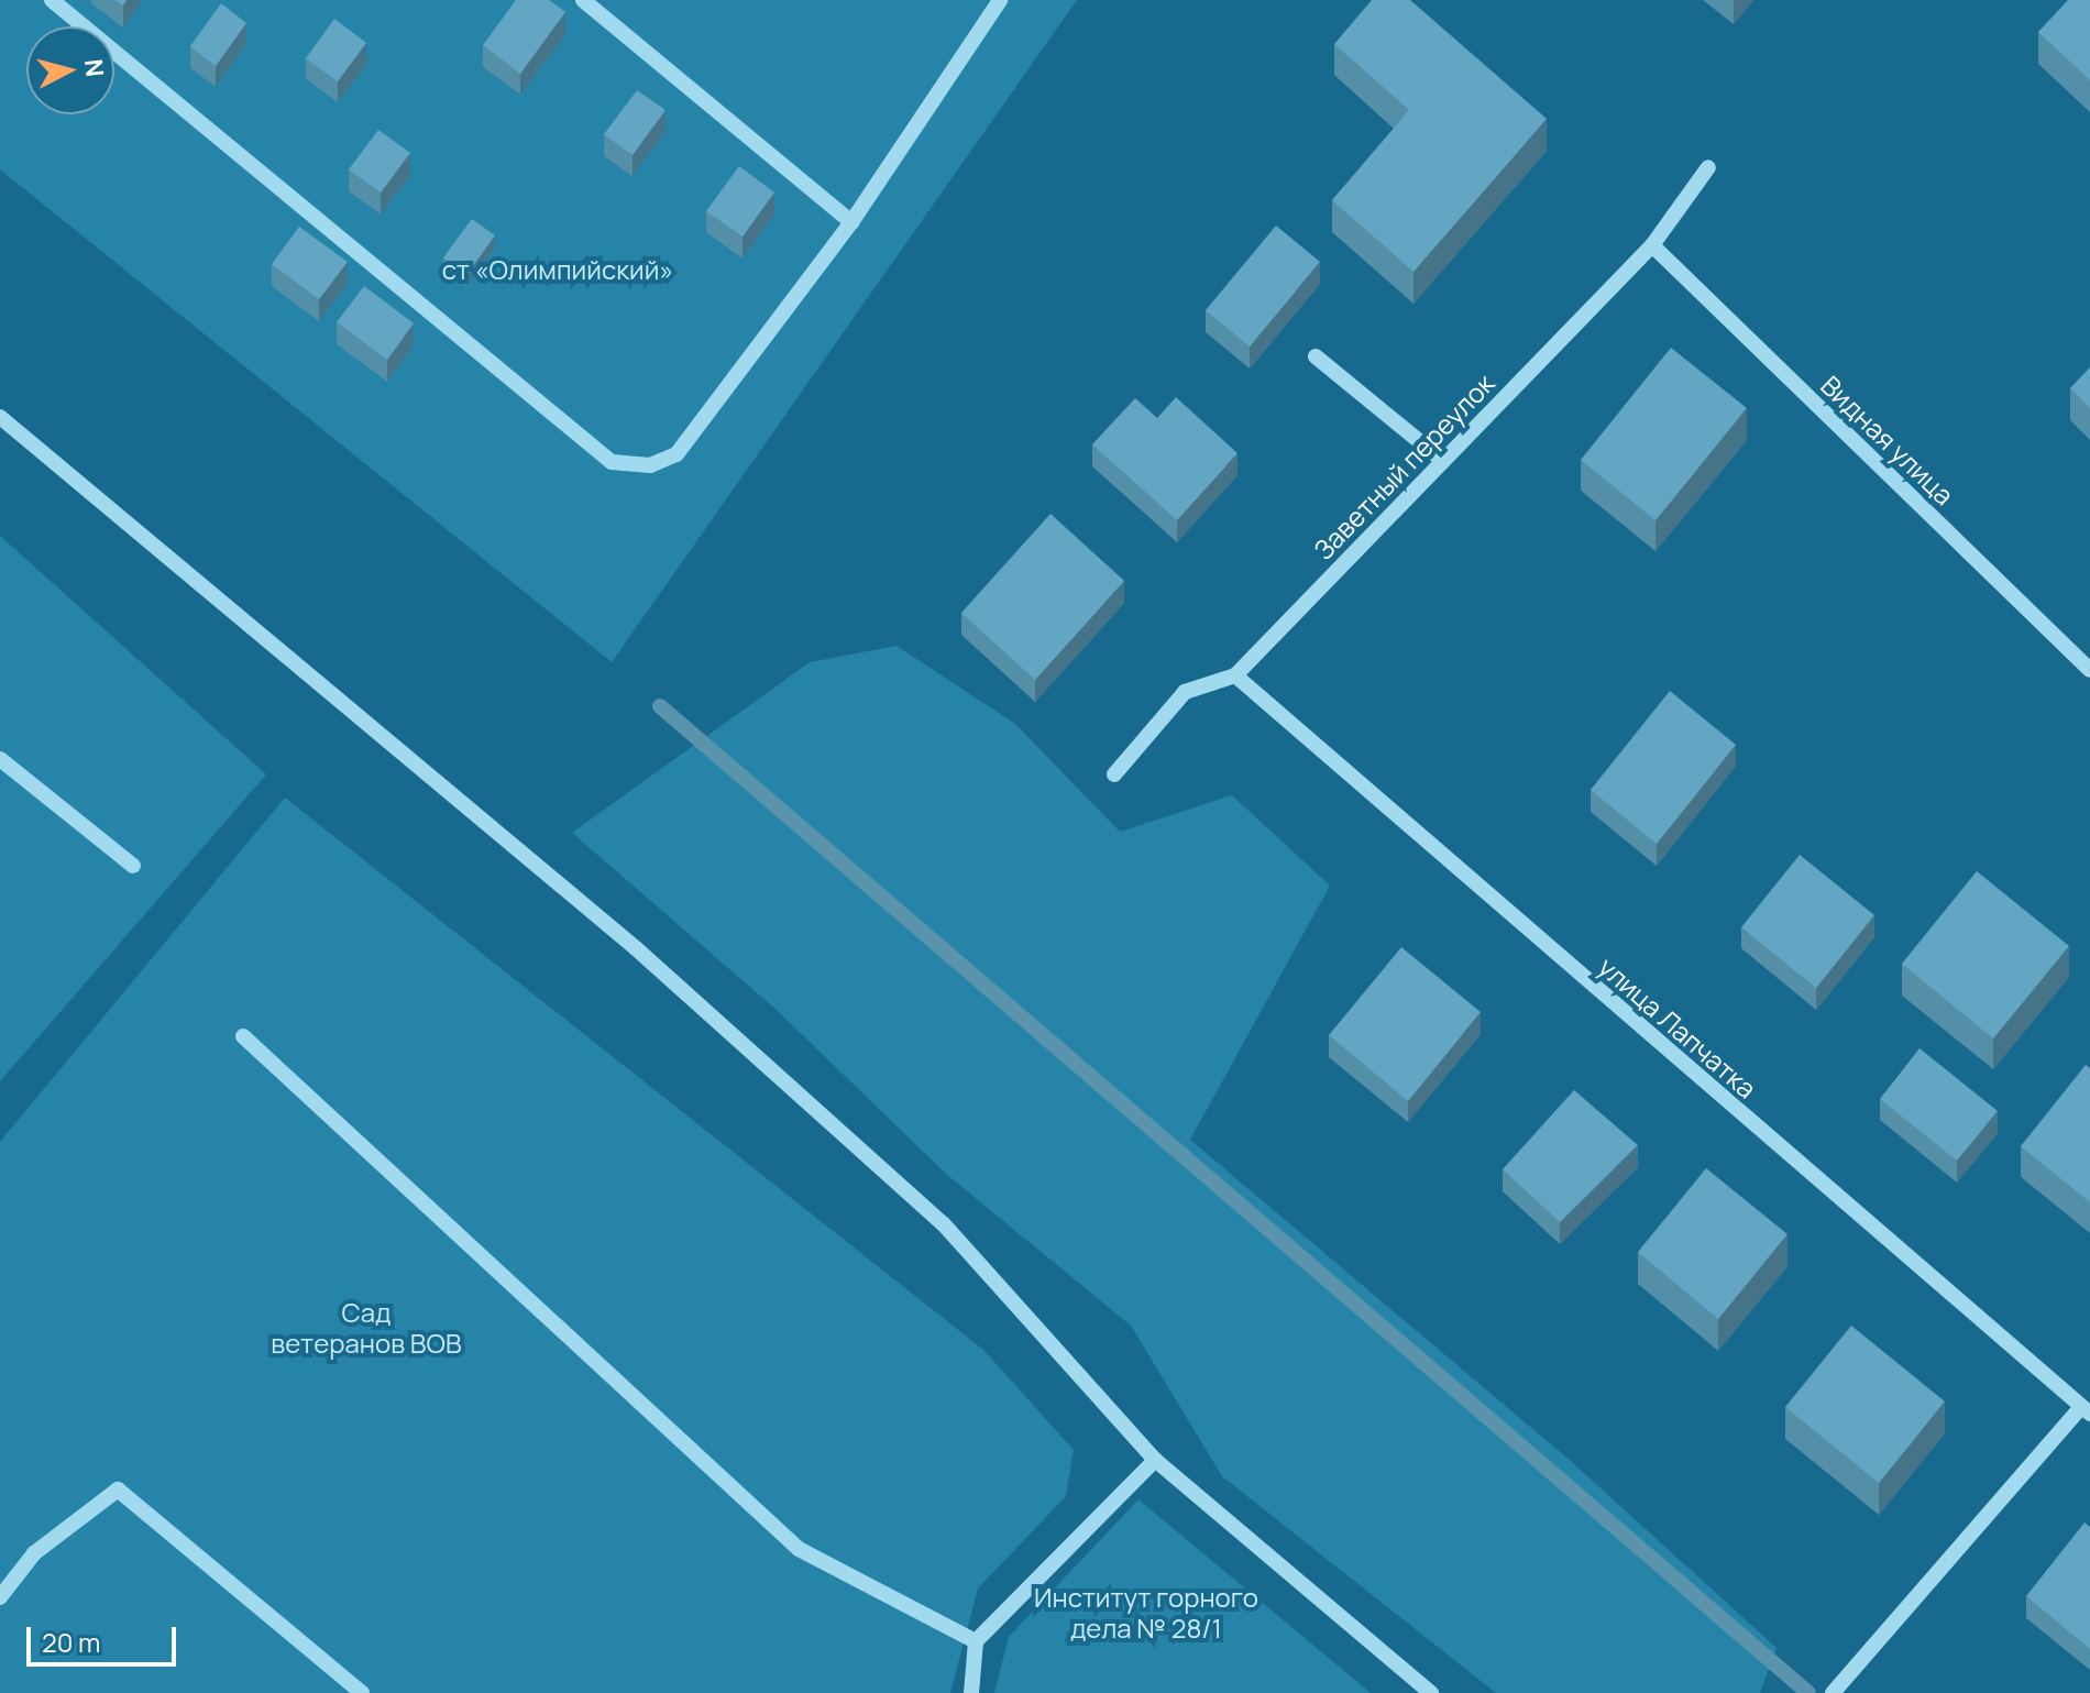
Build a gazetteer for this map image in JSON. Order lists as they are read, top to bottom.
{
  "streets": {
    "street": ["Видная улица", "Заветный переулок", "улица Лапчатка"]
  },
  "crossings": [
    ["Видная улица", "Заветный переулок"],
    ["Заветный переулок", "улица Лапчатка"]
  ],
  "parks": ["ст «Олимпийский»", "Сад ветеранов ВОВ", "Институт горного дела № 28/1"],
  "scale_bar": "20 m",
  "north": "right"
}
